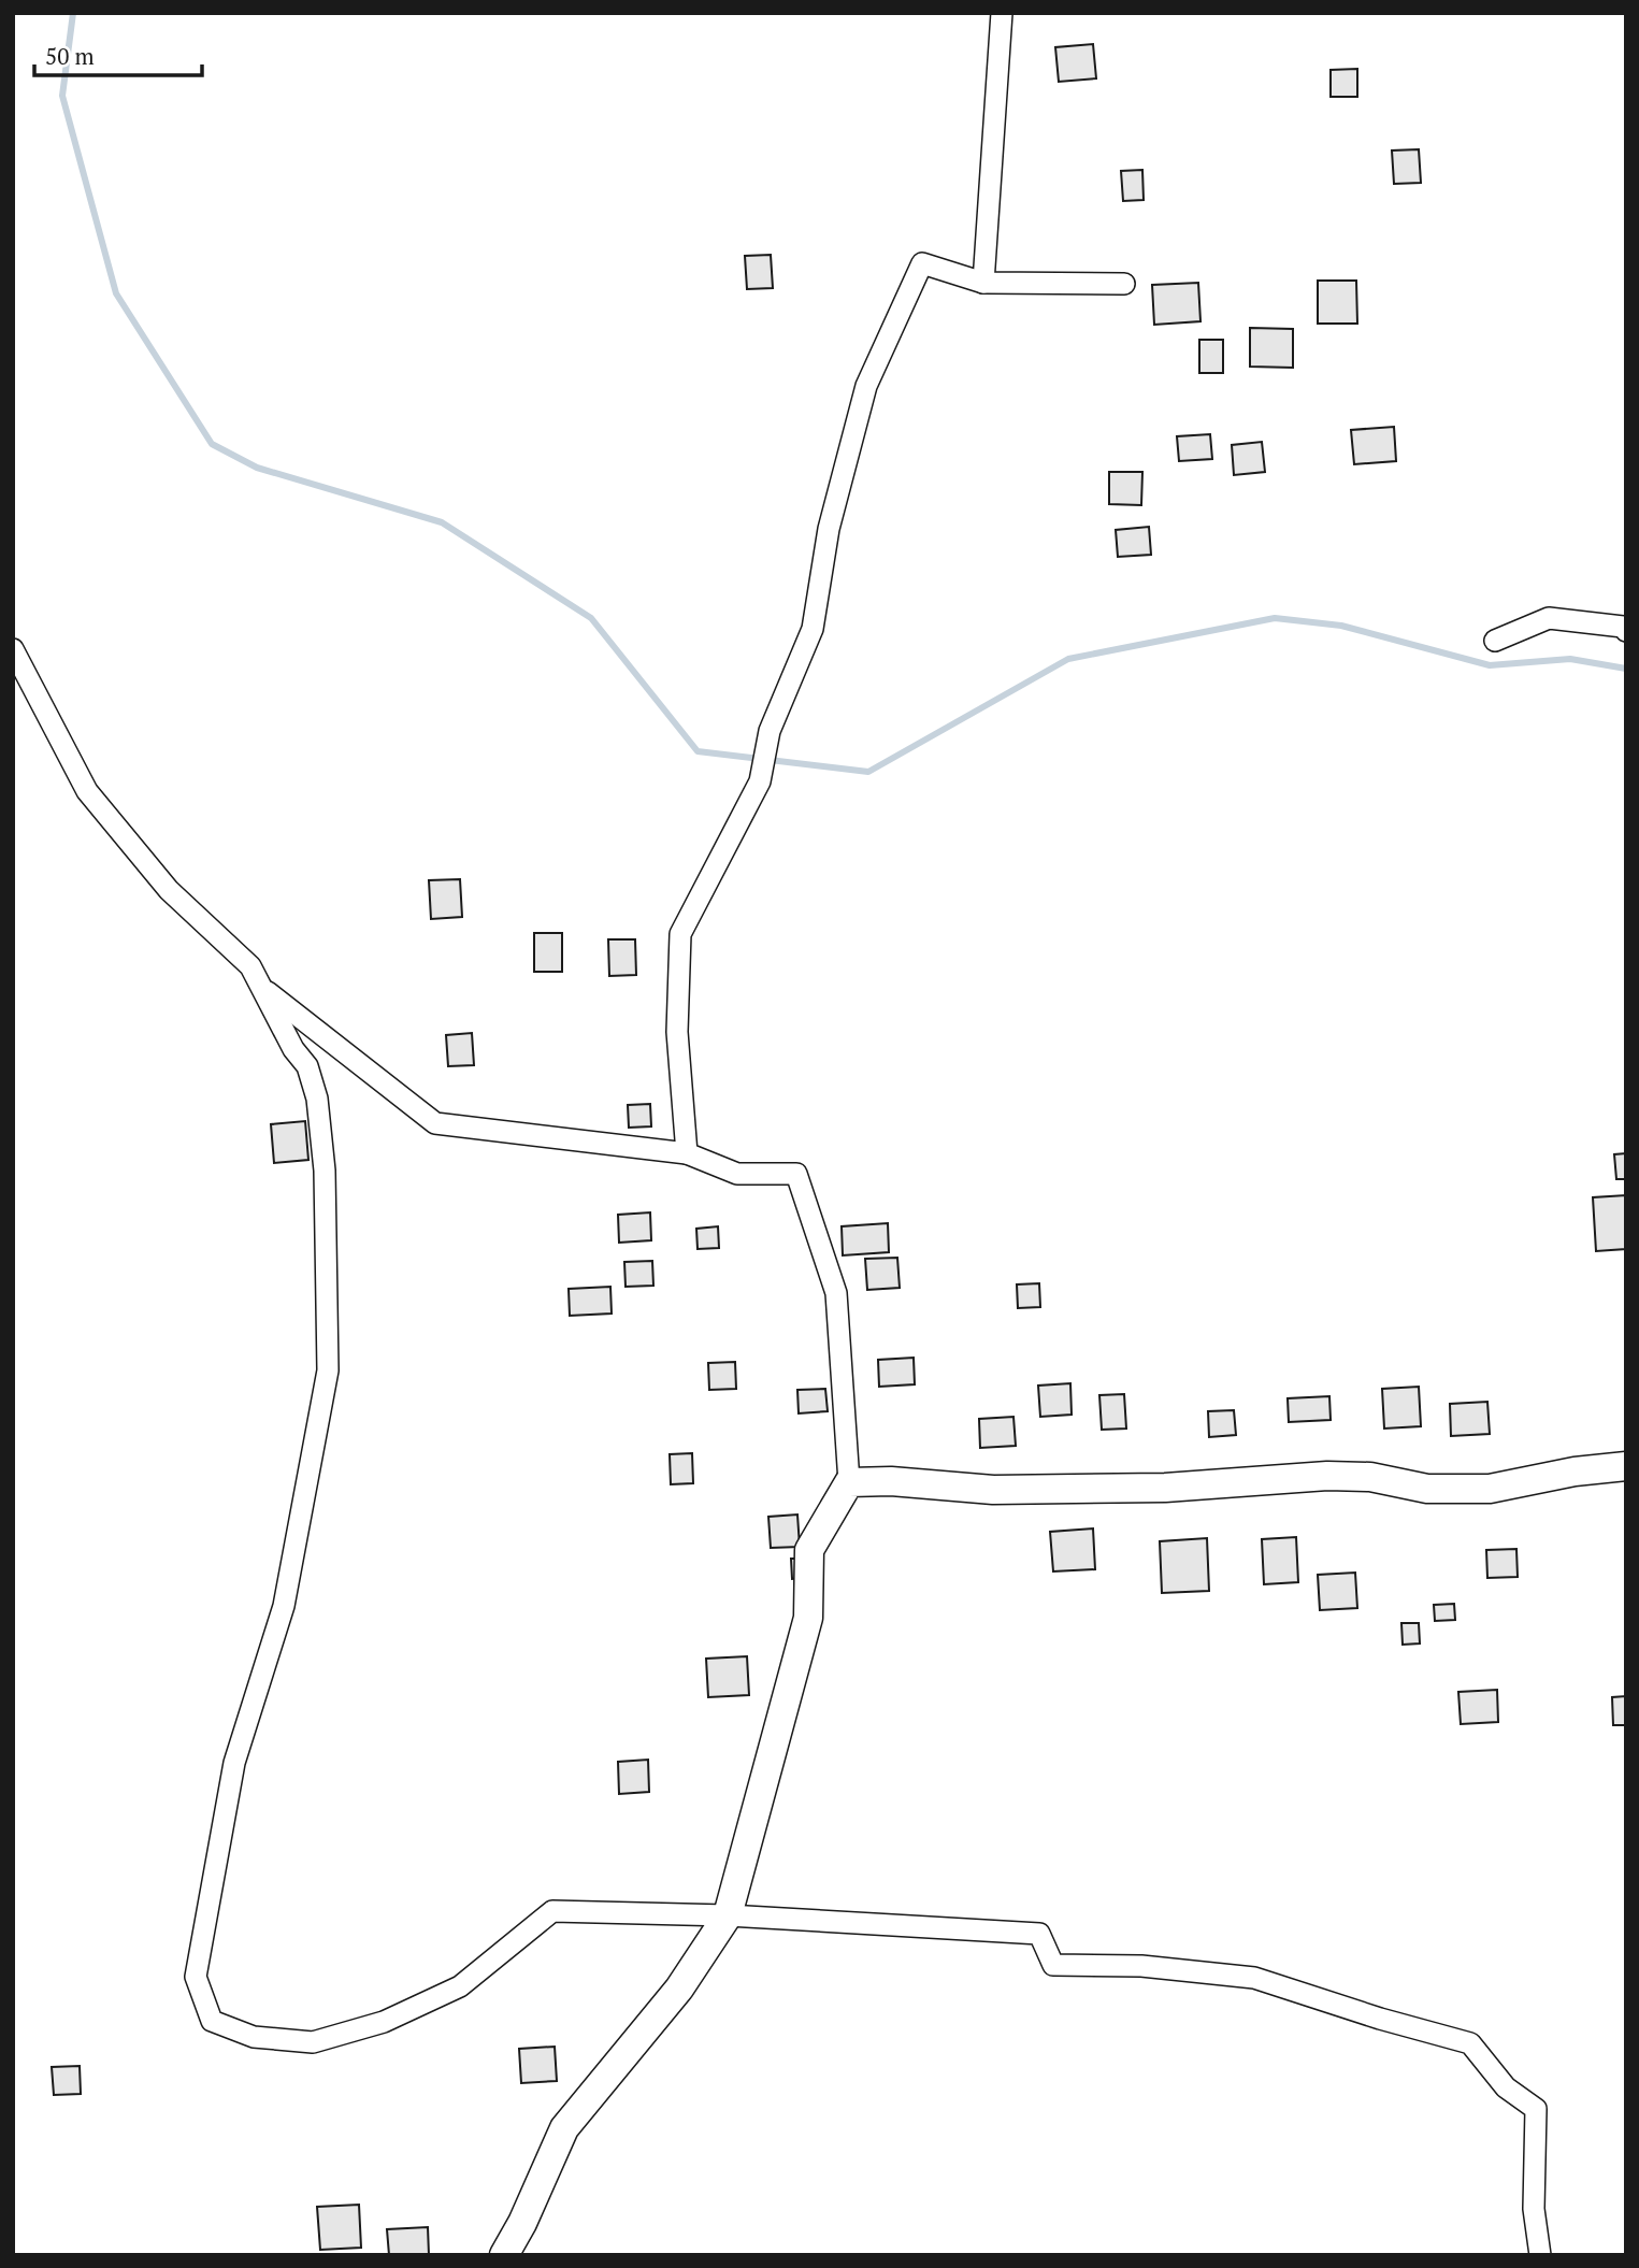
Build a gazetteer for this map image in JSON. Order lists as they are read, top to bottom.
{
  "scale_bar": "50 m"
}
